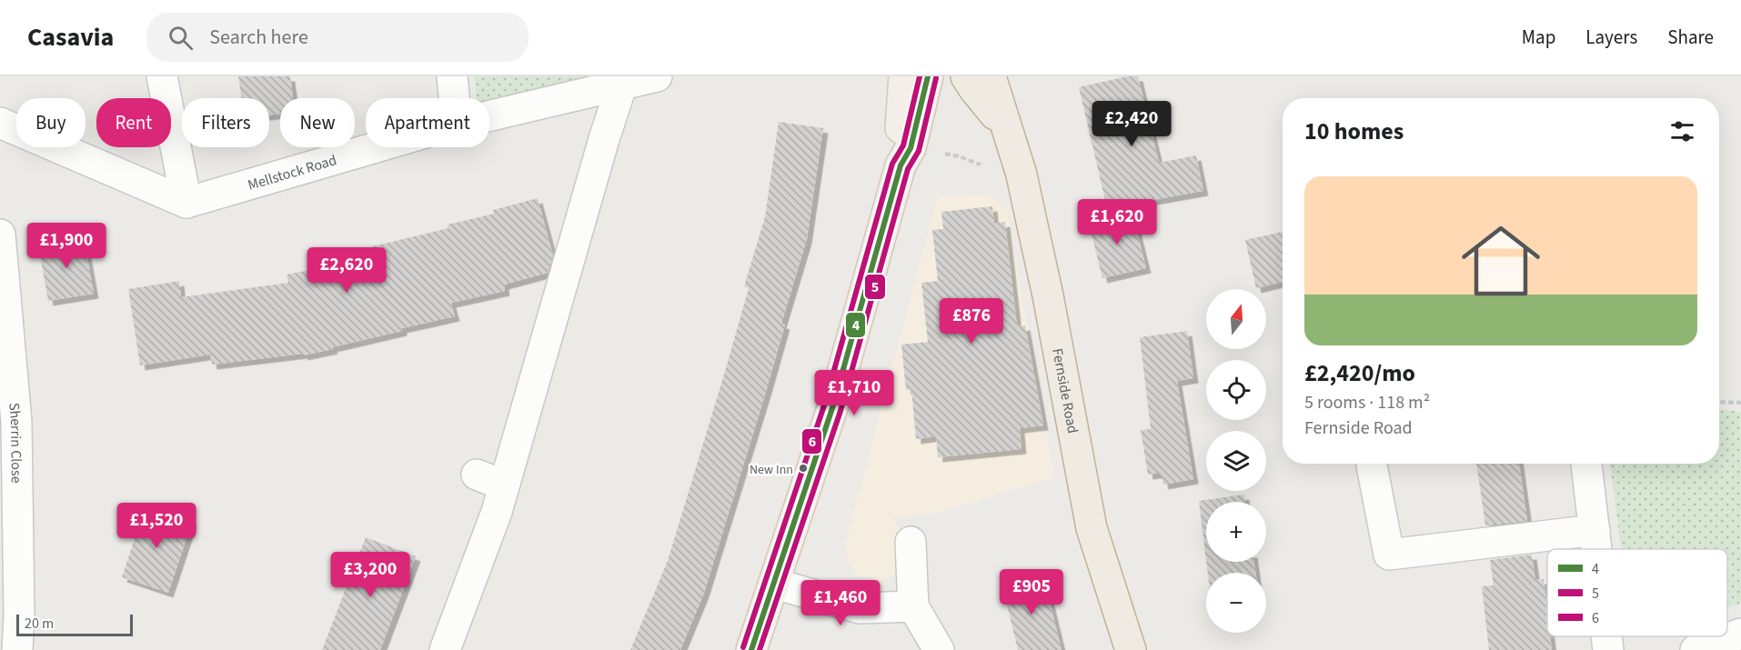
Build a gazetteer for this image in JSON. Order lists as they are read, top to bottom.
{
  "streets": {
    "highway": ["Fernside Road"],
    "street": ["Mellstock Road", "Sherrin Close"]
  },
  "places": ["New Inn"],
  "lines": ["transit line 4", "transit line 6", "transit line 5"],
  "legend": ["4", "5", "6"],
  "scale_bar": "20 m",
  "north": "top",
  "page": {
    "header": "Casavia",
    "search": "Search here",
    "nav": ["Map", "Layers", "Share"],
    "chip": [
      "Buy",
      "Rent",
      "Filters",
      "New",
      "Apartment"
    ],
    "heading": "10 homes",
    "price": [
      "£2,420",
      "£1,620",
      "£1,900",
      "£2,620",
      "£876",
      "£1,710",
      "£1,520",
      "£3,200",
      "£905",
      "£1,460"
    ],
    "list": [
      {
        "name": "£2,420/mo",
        "note": "5 rooms · 118 m² · Fernside Road"
      }
    ],
    "map_buttons": ["+", "−"],
    "scale": "20 m"
  }
}
